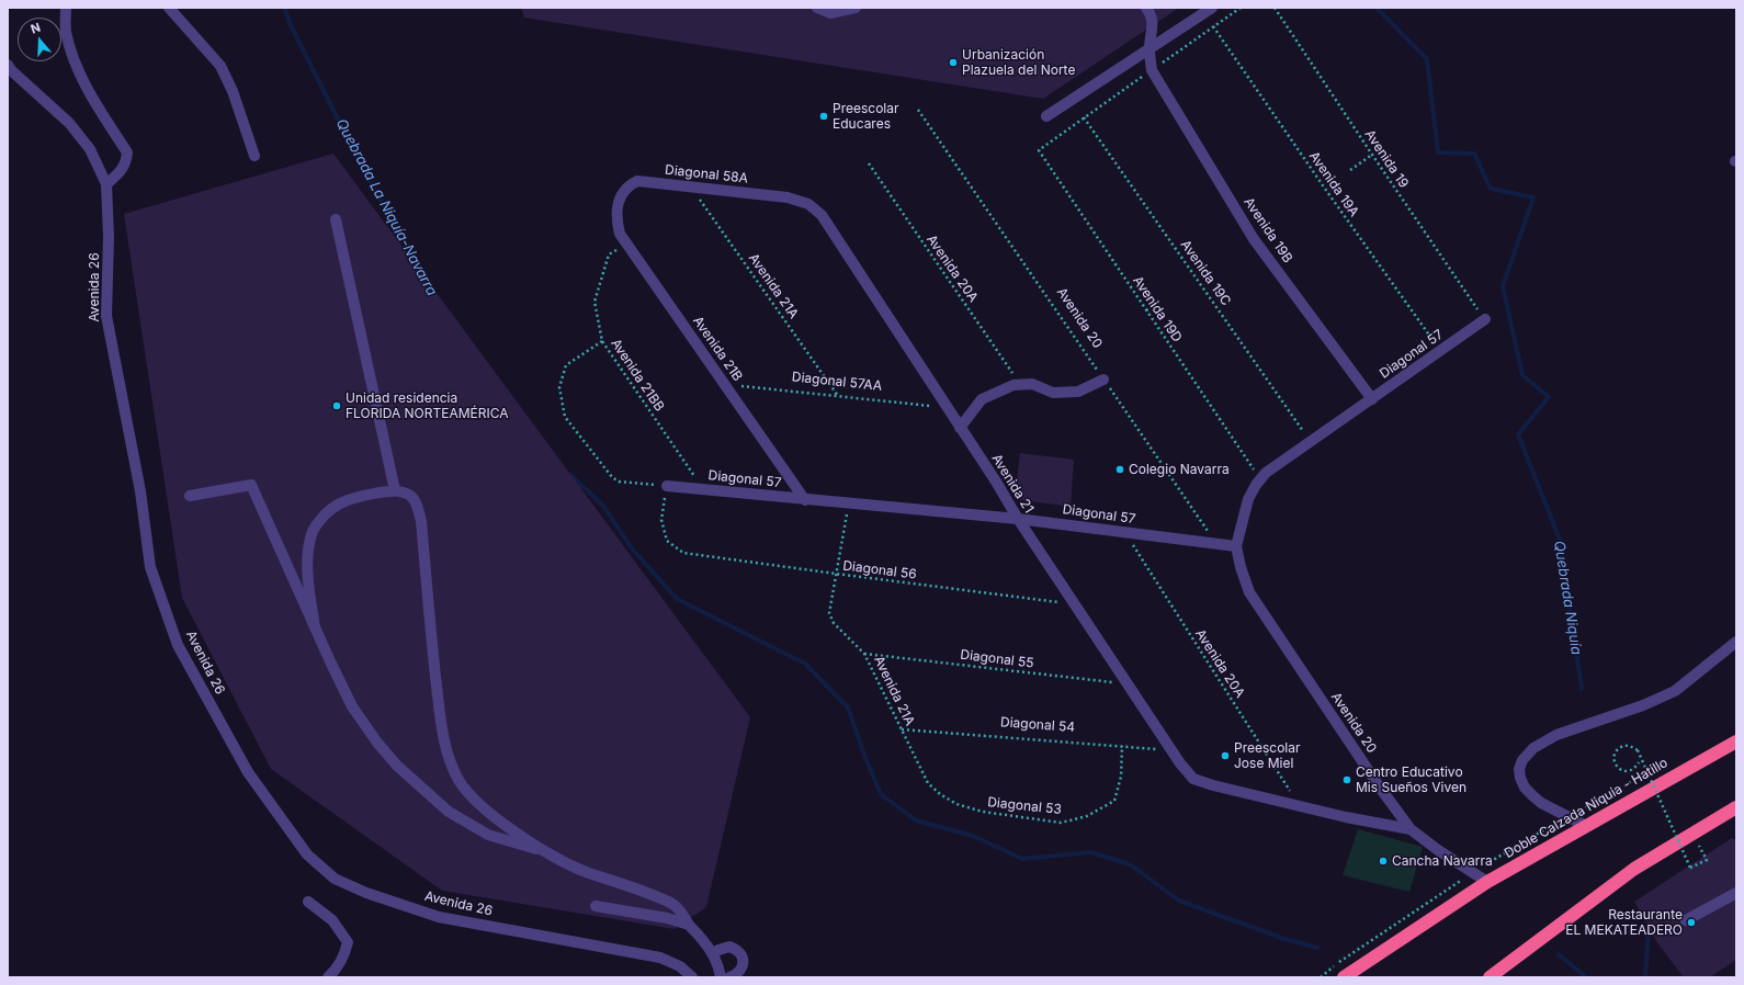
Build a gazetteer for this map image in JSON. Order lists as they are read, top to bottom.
{
  "streets": {
    "highway": ["Doble Calzada Niquia - Hatillo"],
    "street": [
      "Diagonal 58A",
      "Avenida 19B",
      "Avenida 26",
      "Avenida 20",
      "Avenida 21B",
      "Diagonal 57",
      "Avenida 21"
    ],
    "path": [
      "Avenida 19",
      "Avenida 19A",
      "Avenida 20A",
      "Avenida 19C",
      "Avenida 21A",
      "Avenida 19D",
      "Avenida 21BB",
      "Diagonal 57AA",
      "Diagonal 56",
      "Diagonal 55",
      "Diagonal 54",
      "Diagonal 53"
    ]
  },
  "crossings": [
    ["Avenida 19", "Diagonal 57"],
    ["Diagonal 58A", "Avenida 21A"],
    ["Diagonal 58A", "Avenida 21B"],
    ["Diagonal 58A", "Avenida 21"],
    ["Avenida 19A", "Diagonal 57"],
    ["Avenida 19B", "Diagonal 57"],
    ["Avenida 20A", "Diagonal 57"],
    ["Avenida 20A", "Avenida 21"],
    ["Avenida 19C", "Avenida 19D"],
    ["Avenida 19C", "Diagonal 57"],
    ["Avenida 21A", "Diagonal 57"],
    ["Avenida 21A", "Diagonal 57AA"],
    ["Avenida 21A", "Diagonal 56"],
    ["Avenida 21A", "Diagonal 55"],
    ["Avenida 21A", "Diagonal 54"],
    ["Avenida 21A", "Diagonal 53"],
    ["Avenida 19D", "Diagonal 57"],
    ["Avenida 20", "Diagonal 57"],
    ["Avenida 20", "Doble Calzada Niquia - Hatillo"],
    ["Avenida 21B", "Diagonal 57"],
    ["Avenida 21B", "Avenida 21BB"],
    ["Avenida 21B", "Diagonal 57AA"],
    ["Diagonal 57", "Avenida 21BB"],
    ["Diagonal 57", "Avenida 21"],
    ["Diagonal 57", "Diagonal 56"],
    ["Diagonal 57AA", "Avenida 21"],
    ["Avenida 21", "Diagonal 56"],
    ["Avenida 21", "Diagonal 55"],
    ["Avenida 21", "Diagonal 54"],
    ["Diagonal 54", "Diagonal 53"]
  ],
  "water": ["Quebrada La Niquía-Navarra", "Quebrada Niquía"],
  "places": [
    "Urbanización Plazuela del Norte",
    "Preescolar Educares",
    "Unidad residencia FLORIDA NORTEAMÉRICA",
    "Colegio Navarra",
    "Preescolar Jose Miel",
    "Centro Educativo Mis Sueños Viven",
    "Cancha Navarra",
    "Restaurante EL MEKATEADERO"
  ],
  "north": "top"
}
